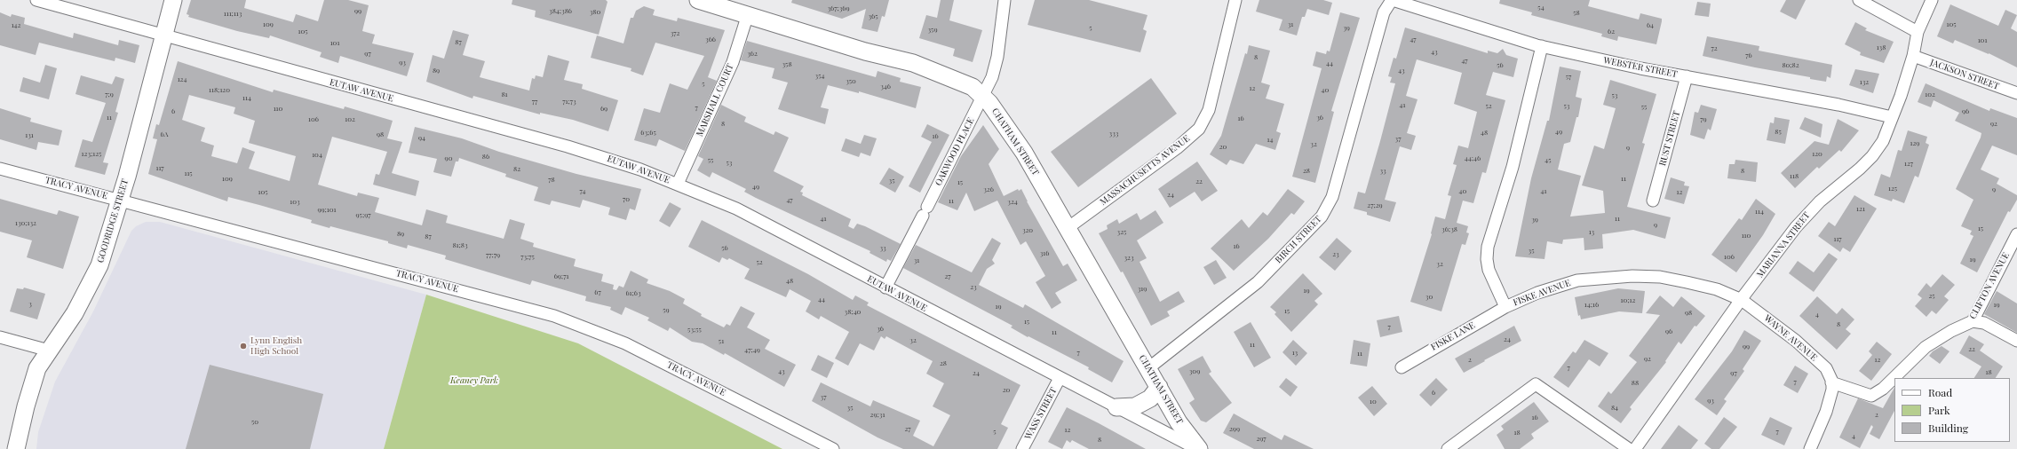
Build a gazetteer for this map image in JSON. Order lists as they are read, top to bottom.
{
  "streets": {
    "main road": ["CHATHAM STREET", "GOODRIDGE STREET"],
    "street": [
      "WEBSTER STREET",
      "JACKSON STREET",
      "EUTAW AVENUE",
      "MARSHALL COURT",
      "RUST STREET",
      "OAKWOOD PLACE",
      "MASSACHUSETTS AVENUE",
      "TRACY AVENUE",
      "BIRCH STREET",
      "MARIANNA STREET",
      "CLIFTON AVENUE",
      "FISKE AVENUE",
      "FISKE LANE",
      "WAYNE AVENUE",
      "WASS STREET"
    ]
  },
  "crossings": [
    ["WEBSTER STREET", "RUST STREET"],
    ["WEBSTER STREET", "BIRCH STREET"],
    ["WEBSTER STREET", "MARIANNA STREET"],
    ["WEBSTER STREET", "FISKE AVENUE"],
    ["JACKSON STREET", "MARIANNA STREET"],
    ["EUTAW AVENUE", "MARSHALL COURT"],
    ["EUTAW AVENUE", "CHATHAM STREET"],
    ["EUTAW AVENUE", "OAKWOOD PLACE"],
    ["EUTAW AVENUE", "GOODRIDGE STREET"],
    ["EUTAW AVENUE", "WASS STREET"],
    ["MARSHALL COURT", "CHATHAM STREET"],
    ["CHATHAM STREET", "OAKWOOD PLACE"],
    ["CHATHAM STREET", "MASSACHUSETTS AVENUE"],
    ["CHATHAM STREET", "BIRCH STREET"],
    ["TRACY AVENUE", "GOODRIDGE STREET"],
    ["MARIANNA STREET", "FISKE AVENUE"],
    ["MARIANNA STREET", "WAYNE AVENUE"],
    ["CLIFTON AVENUE", "WAYNE AVENUE"],
    ["FISKE AVENUE", "FISKE LANE"],
    ["FISKE AVENUE", "WAYNE AVENUE"]
  ],
  "parks": ["Keaney Park"],
  "places": ["Lynn English High School"],
  "house_numbers": [
    "54",
    "367;369",
    "99",
    "384;386",
    "380",
    "58",
    "111;113",
    "365",
    "109",
    "31",
    "105",
    "142",
    "64",
    "5",
    "39",
    "359",
    "105",
    "62",
    "372",
    "366",
    "47",
    "101",
    "87",
    "101",
    "138",
    "72",
    "43",
    "97",
    "362",
    "76",
    "8",
    "47",
    "93",
    "44",
    "358",
    "56",
    "80;82",
    "89",
    "43",
    "354",
    "57",
    "124",
    "350",
    "132",
    "5",
    "346",
    "12",
    "118;120",
    "40",
    "7;9",
    "81",
    "102",
    "53",
    "114",
    "77",
    "71;73",
    "41",
    "52",
    "53",
    "55",
    "7",
    "110",
    "69",
    "6",
    "96",
    "11",
    "36",
    "16",
    "106",
    "102",
    "79",
    "8",
    "92",
    "49",
    "85",
    "63;65",
    "48",
    "333",
    "6A",
    "98",
    "131",
    "16",
    "94",
    "37",
    "14",
    "129",
    "32",
    "20",
    "9",
    "123;125",
    "120",
    "104",
    "86",
    "90",
    "44;46",
    "55",
    "45",
    "53",
    "127",
    "117",
    "82",
    "28",
    "33",
    "8",
    "115",
    "118",
    "109",
    "11",
    "78",
    "35",
    "22",
    "15",
    "49",
    "125",
    "326",
    "9",
    "74",
    "40",
    "41",
    "105",
    "12",
    "24",
    "70",
    "47",
    "11",
    "103",
    "324",
    "27;29",
    "121",
    "99;101",
    "114",
    "95;97",
    "41",
    "11",
    "39",
    "130;132",
    "9",
    "15",
    "36;38",
    "320",
    "325",
    "13",
    "89",
    "110",
    "87",
    "117",
    "81;83",
    "16",
    "56",
    "33",
    "35",
    "316",
    "23",
    "77;79",
    "73;75",
    "106",
    "323",
    "19",
    "31",
    "52",
    "32",
    "69;71",
    "27",
    "48",
    "23",
    "319",
    "19",
    "67",
    "61;63",
    "25",
    "30",
    "44",
    "10;12",
    "3",
    "14;16",
    "19",
    "19",
    "59",
    "15",
    "38;40",
    "98",
    "4",
    "15",
    "8",
    "7",
    "36",
    "53;55",
    "96",
    "11",
    "24",
    "32",
    "51",
    "11",
    "99",
    "22",
    "47;49",
    "7",
    "13",
    "11",
    "92",
    "2",
    "12",
    "28",
    "7",
    "43",
    "309",
    "18",
    "24",
    "97",
    "7",
    "88",
    "20",
    "6",
    "37",
    "93",
    "10",
    "35",
    "84",
    "29;31",
    "2",
    "16",
    "50",
    "27",
    "299",
    "12",
    "5",
    "7",
    "18",
    "4",
    "297",
    "8"
  ],
  "legend": ["Road", "Park", "Building"]
}
